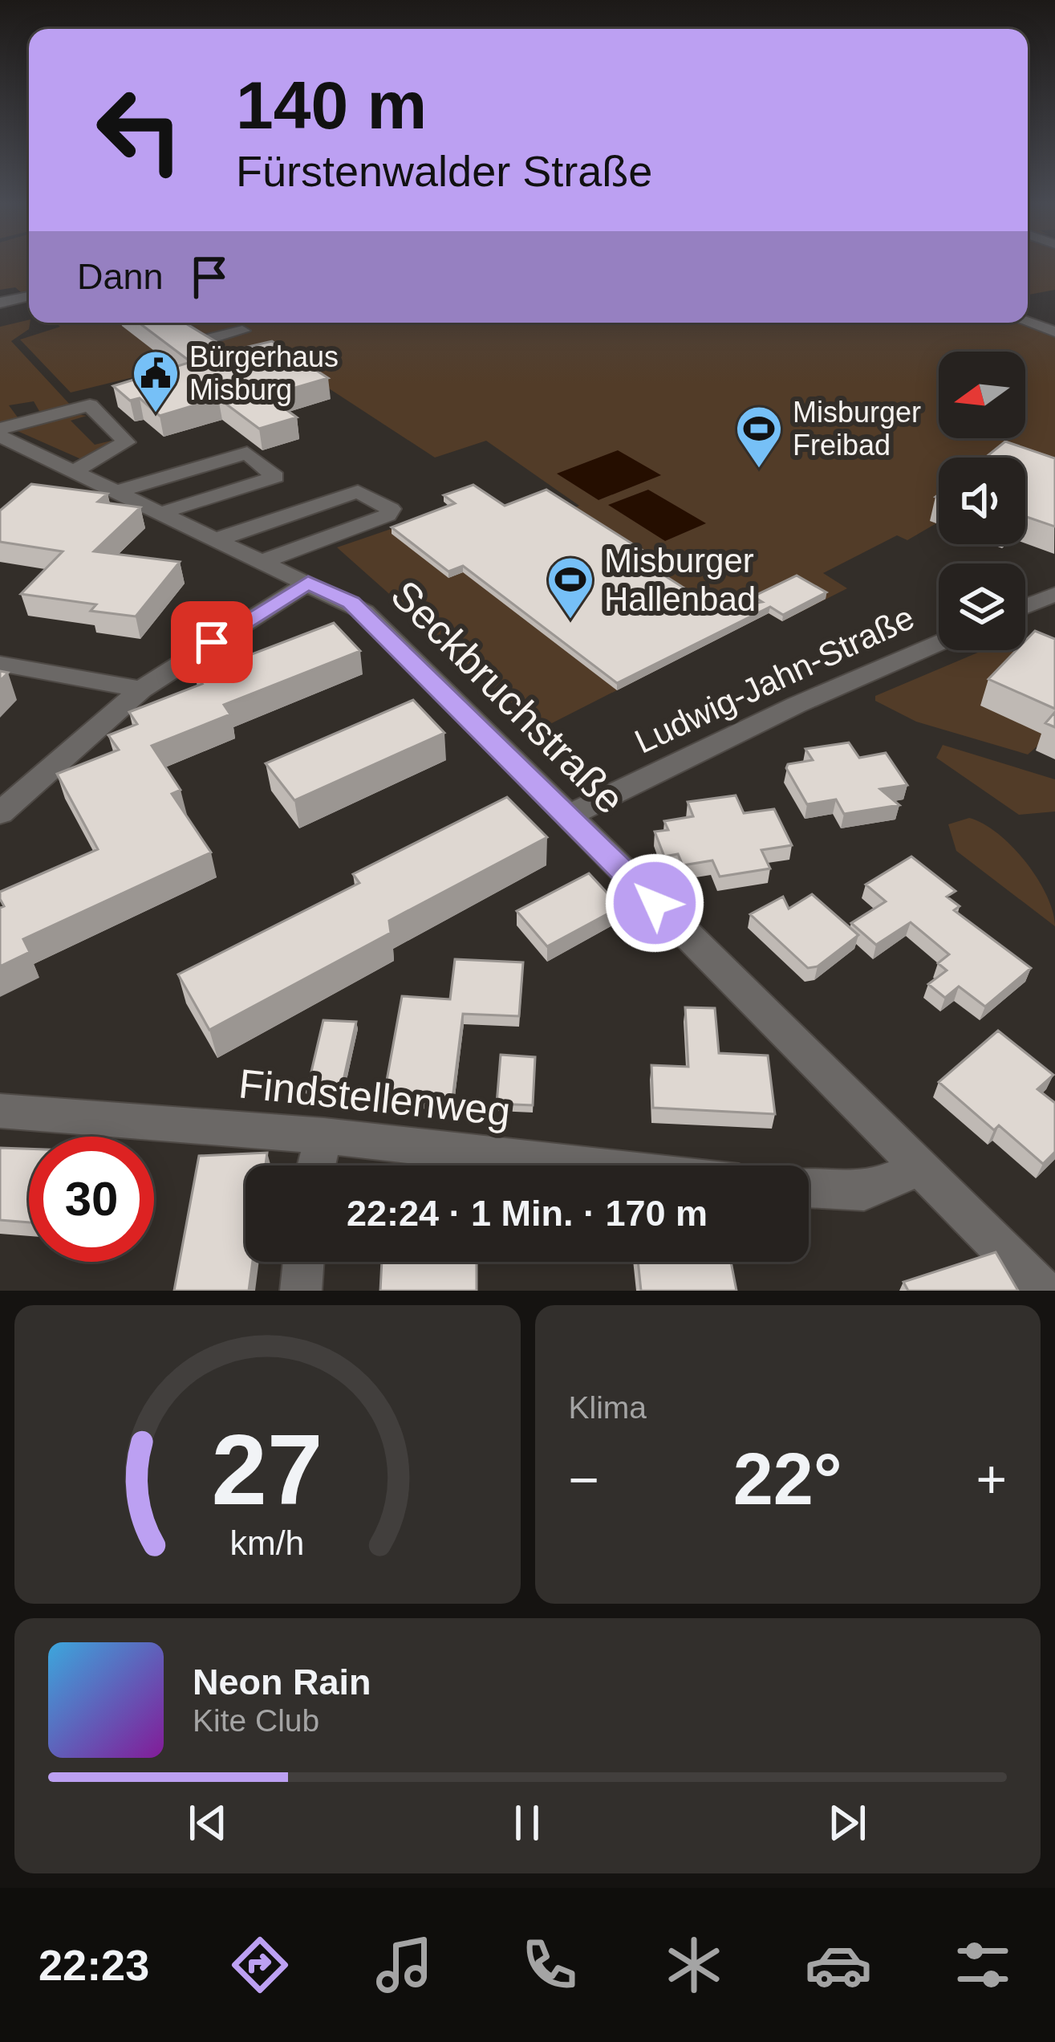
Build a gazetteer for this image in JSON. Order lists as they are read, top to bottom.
{
  "streets": {
    "street": ["Ludwig-Jahn-Straße", "Seckbruchstraße", "Findstellenweg"]
  },
  "crossings": [
    ["Ludwig-Jahn-Straße", "Seckbruchstraße"]
  ],
  "places": {
    "public building": ["Bürgerhaus Misburg"],
    "sports": ["Misburger Freibad", "Misburger Hallenbad"]
  },
  "north": "left",
  "page": {
    "turn": ["140 m", "Fürstenwalder Straße"],
    "then": "Dann",
    "limit": "30",
    "trip": "22:24 · 1 Min. · 170 m",
    "tile": "Klima",
    "heat": ["−", "22°", "+"],
    "song": ["Neon Rain", "Kite Club"],
    "tabs": "22:23",
    "gauge": ["27", "km/h"]
  }
}
